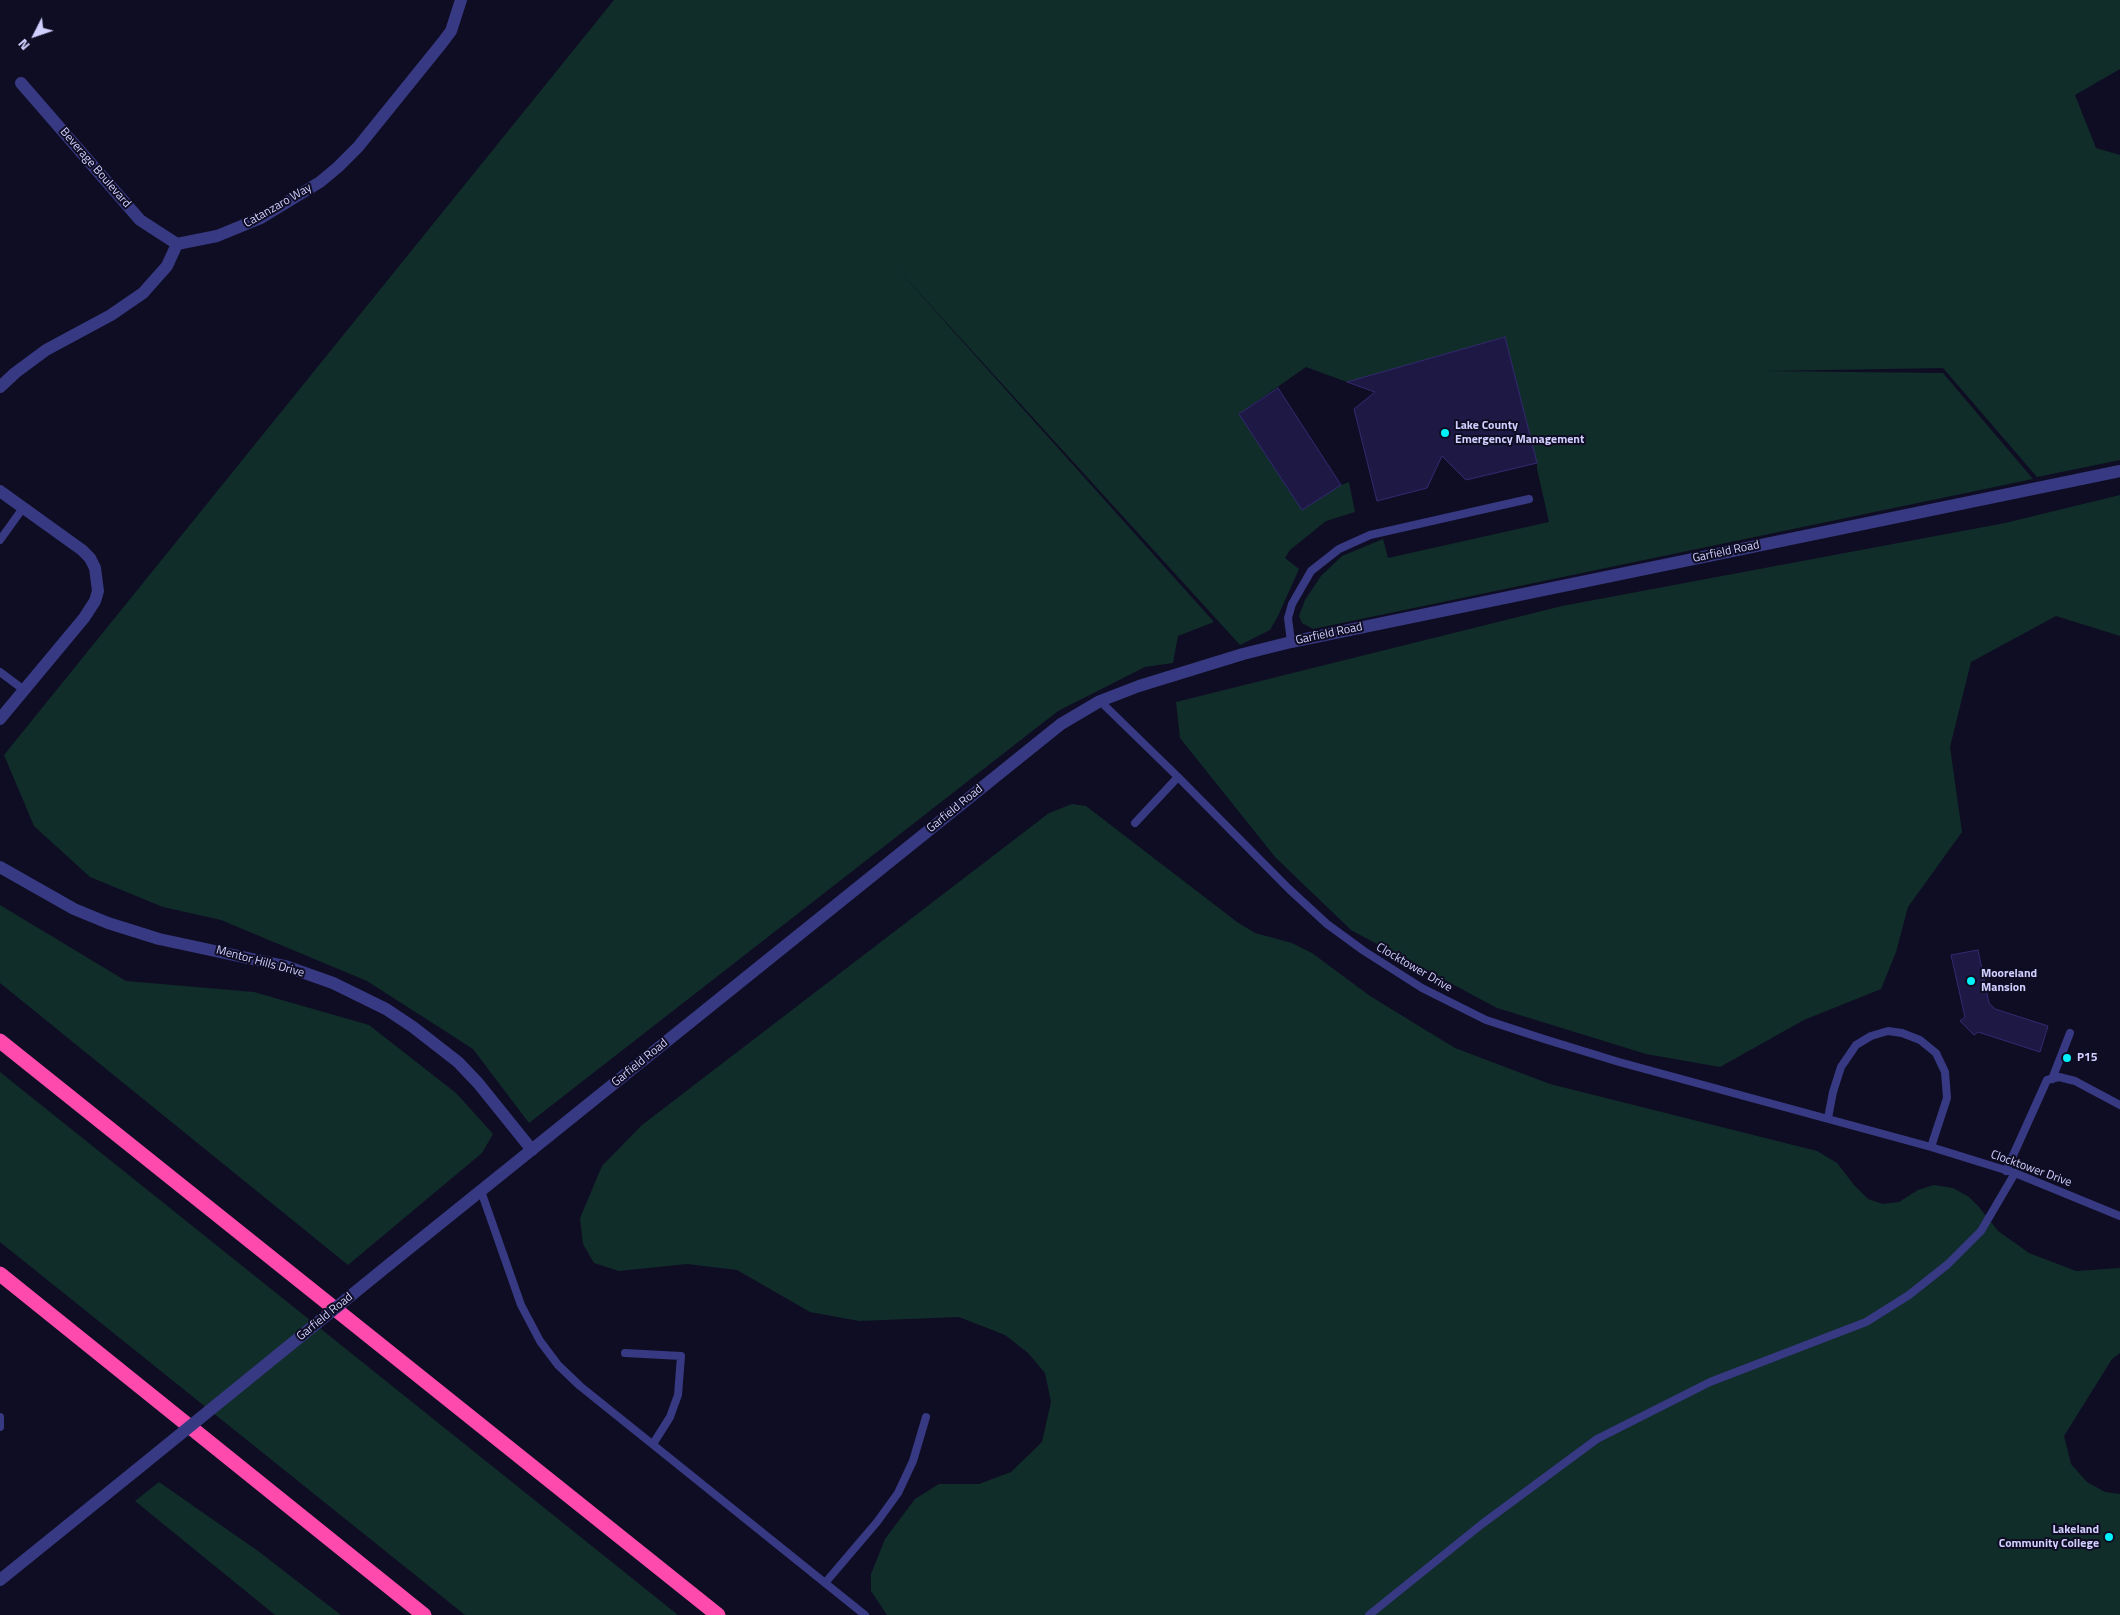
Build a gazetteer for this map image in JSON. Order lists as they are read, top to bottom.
{
  "streets": {
    "street": [
      "Beverage Boulevard",
      "Catanzaro Way",
      "Garfield Road",
      "Mentor Hills Drive"
    ],
    "lane": ["Clocktower Drive"]
  },
  "crossings": [
    ["Beverage Boulevard", "Catanzaro Way"],
    ["Garfield Road", "Mentor Hills Drive"],
    ["Garfield Road", "Clocktower Drive"]
  ],
  "places": [
    "Lake County Emergency Management",
    "Mooreland Mansion",
    "P15",
    "Lakeland Community College"
  ],
  "north": "bottom left"
}
